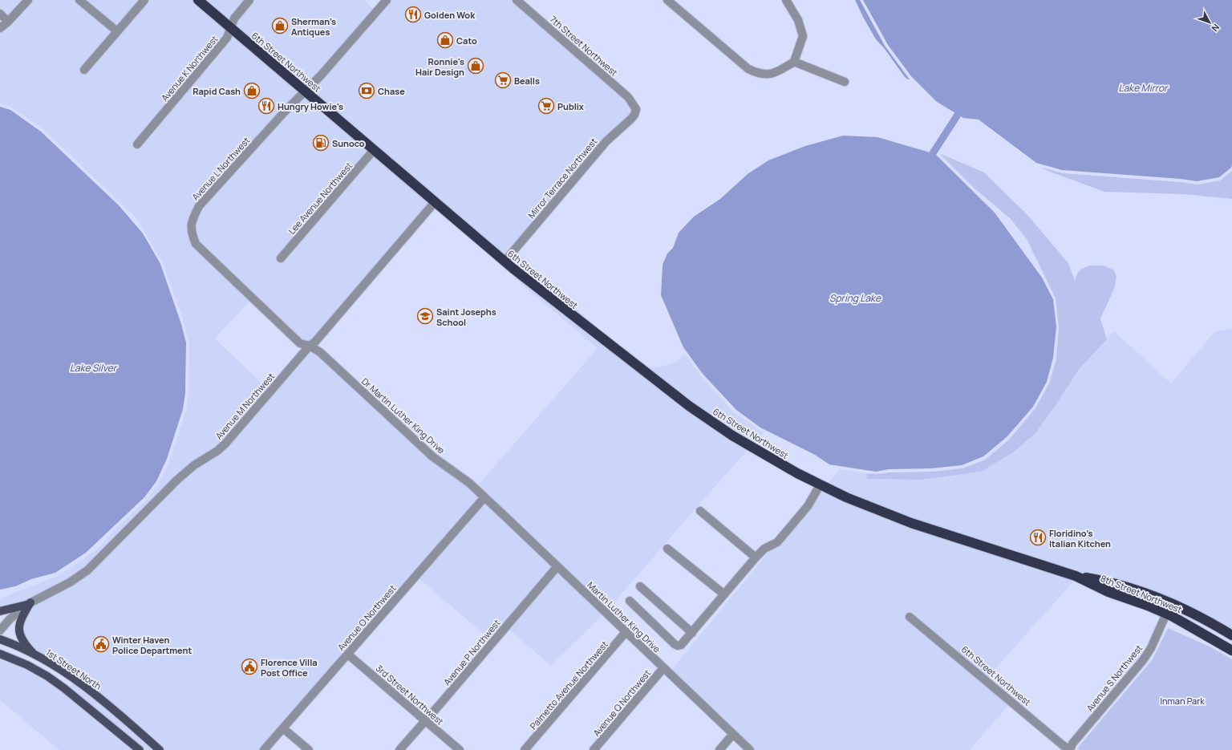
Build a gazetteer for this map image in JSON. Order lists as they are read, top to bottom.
{
  "streets": {
    "highway": ["6th Street Northwest", "8th Street Northwest"],
    "main road": ["1st Street North"],
    "street": [
      "7th Street Northwest",
      "Avenue K Northwest",
      "Avenue L Northwest",
      "Mirror Terrace Northwest",
      "Lee Avenue Northwest",
      "Avenue M Northwest",
      "Dr Martin Luther King Drive",
      "Martin Luther King Drive",
      "Avenue O Northwest",
      "Avenue P Northwest",
      "Avenue S Northwest",
      "Palmetto Avenue Northwest",
      "3rd Street Northwest",
      "Avenue Q Northwest"
    ]
  },
  "crossings": [
    ["7th Street Northwest", "Mirror Terrace Northwest"],
    ["6th Street Northwest", "Avenue K Northwest"],
    ["6th Street Northwest", "Avenue L Northwest"],
    ["6th Street Northwest", "Mirror Terrace Northwest"],
    ["6th Street Northwest", "Lee Avenue Northwest"],
    ["6th Street Northwest", "Avenue M Northwest"],
    ["6th Street Northwest", "8th Street Northwest"],
    ["6th Street Northwest", "Avenue S Northwest"],
    ["Avenue L Northwest", "Avenue M Northwest"],
    ["Avenue L Northwest", "Dr Martin Luther King Drive"],
    ["Avenue M Northwest", "Dr Martin Luther King Drive"],
    ["Dr Martin Luther King Drive", "Martin Luther King Drive"],
    ["Dr Martin Luther King Drive", "Avenue O Northwest"],
    ["8th Street Northwest", "Avenue S Northwest"],
    ["Martin Luther King Drive", "Avenue O Northwest"],
    ["Martin Luther King Drive", "Avenue P Northwest"],
    ["Martin Luther King Drive", "Palmetto Avenue Northwest"],
    ["Martin Luther King Drive", "Avenue Q Northwest"],
    ["Avenue O Northwest", "3rd Street Northwest"],
    ["Avenue P Northwest", "3rd Street Northwest"]
  ],
  "water": ["Lake Mirror", "Spring Lake", "Lake Silver"],
  "parks": ["Inman Park"],
  "places": {
    "restaurant": ["Golden Wok", "Hungry Howie's", "Floridino’s Italian Kitchen"],
    "shop": [
      "Sherman’s Antiques",
      "Cato",
      "Ronnie's Hair Design",
      "Rapid Cash"
    ],
    "supermarket": ["Bealls", "Publix"],
    "bank": ["Chase"],
    "fuel station": ["Sunoco"],
    "school or university": ["Saint Josephs School"],
    "public building": ["Winter Haven Police Department", "Florence Villa Post Office"]
  },
  "north": "bottom right"
}
